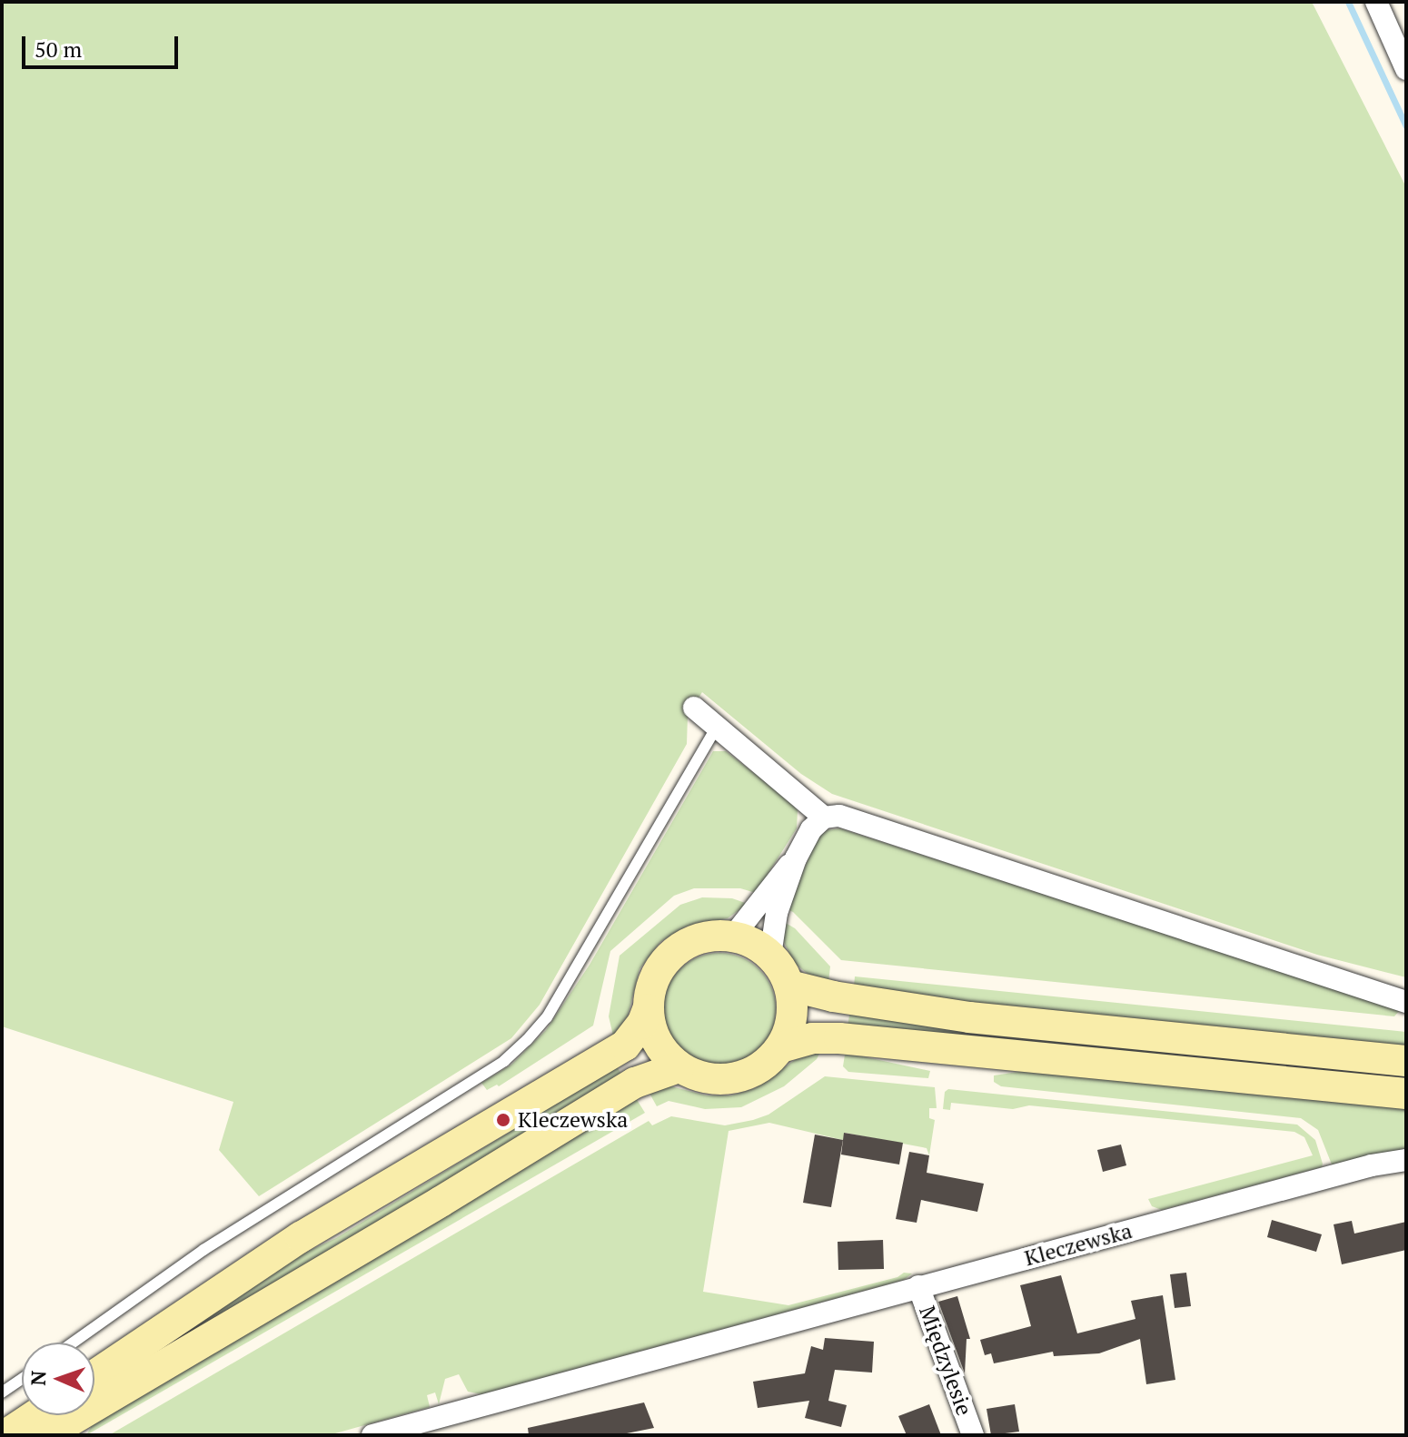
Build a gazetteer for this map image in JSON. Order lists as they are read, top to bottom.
{
  "streets": {
    "street": ["Kleczewska", "Międzylesie"]
  },
  "crossings": [
    ["Kleczewska", "Międzylesie"]
  ],
  "places": ["Kleczewska"],
  "scale_bar": "50 m",
  "north": "left"
}
